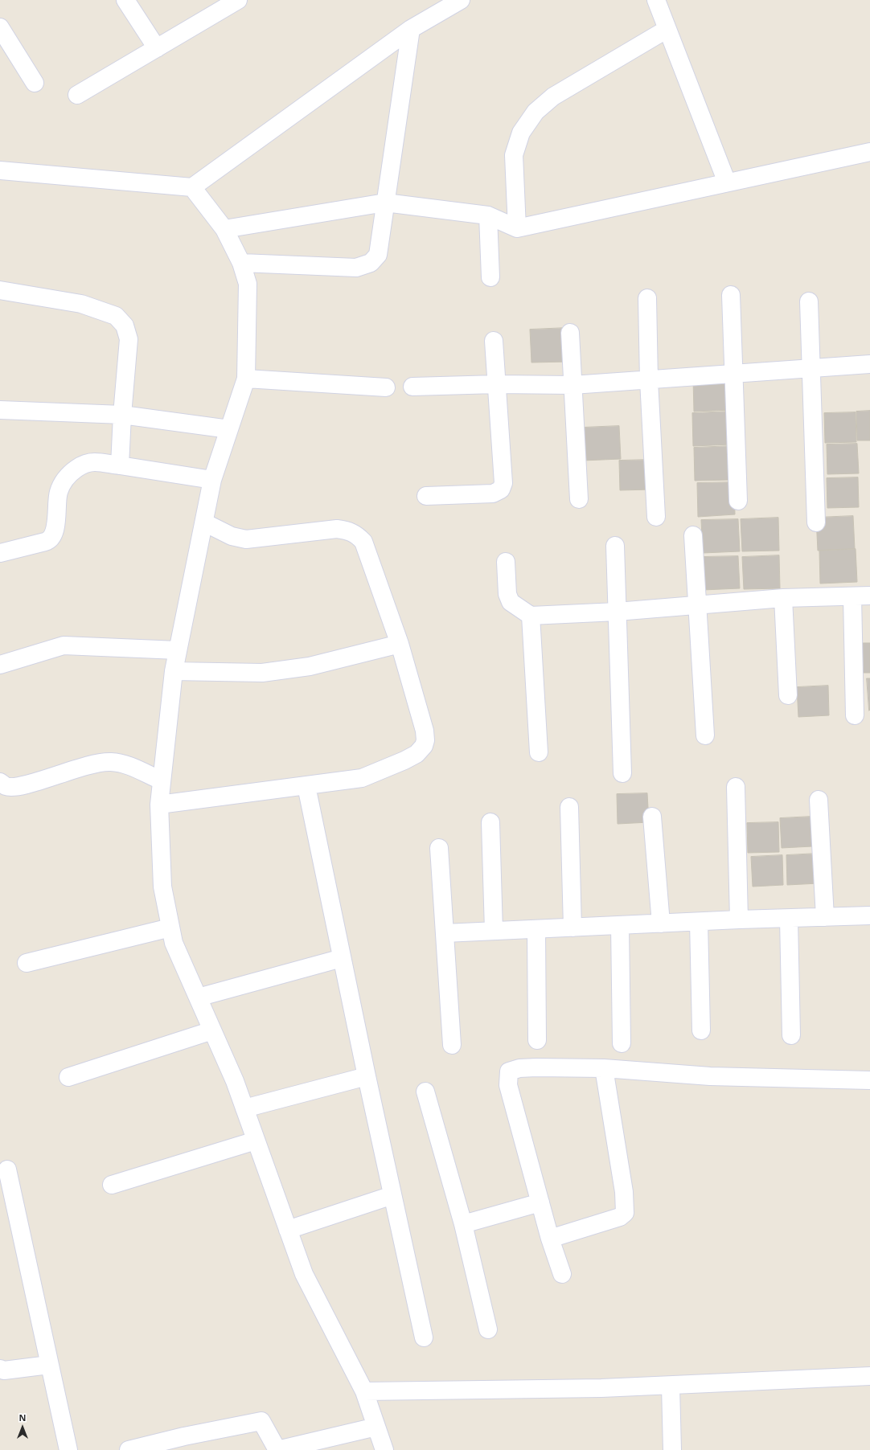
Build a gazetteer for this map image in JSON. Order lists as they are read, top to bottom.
{
  "north": "top"
}
